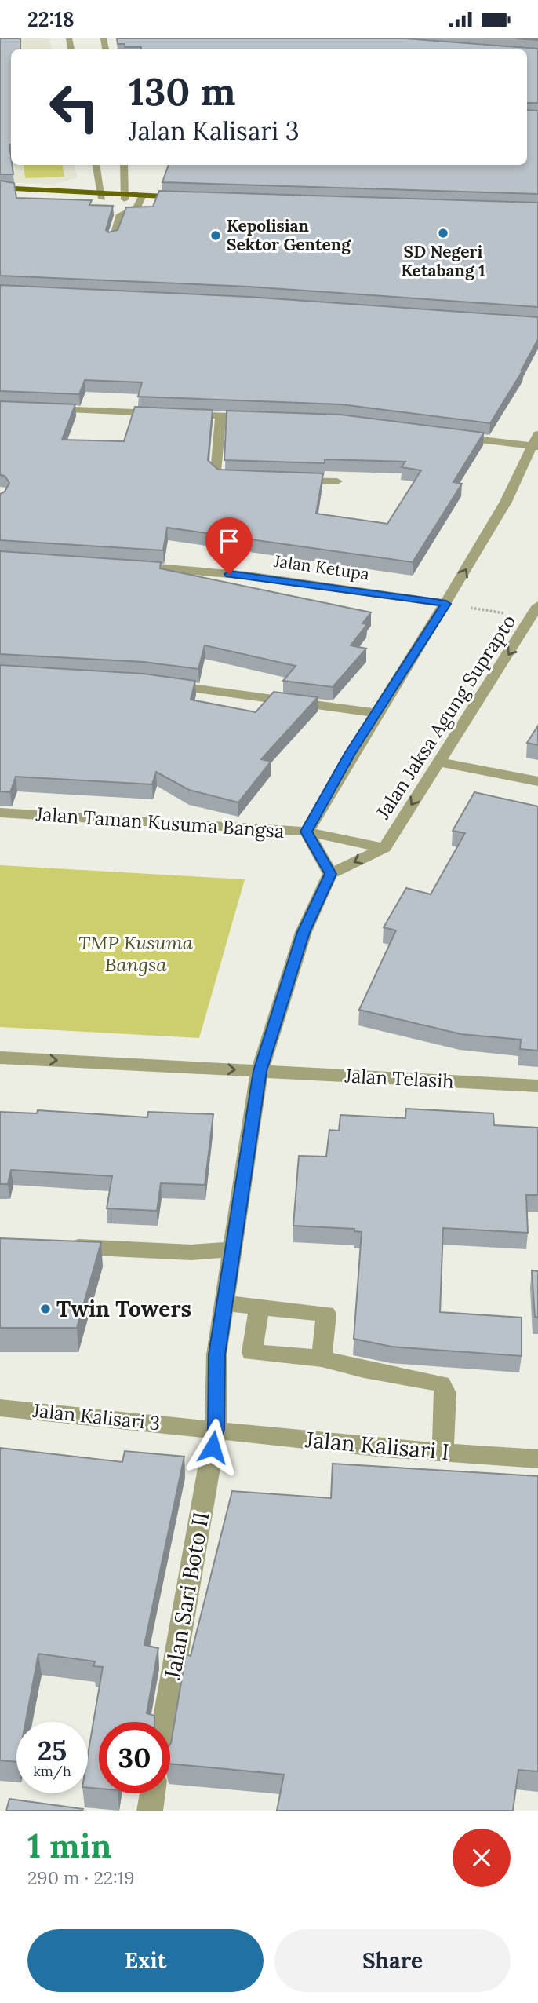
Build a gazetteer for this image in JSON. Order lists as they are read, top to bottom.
{
  "streets": {
    "street": [
      "Jalan Ketupa",
      "Jalan Jaksa Agung Suprapto",
      "Jalan Taman Kusuma Bangsa",
      "Jalan Telasih",
      "Jalan Kalisari 3",
      "Jalan Kalisari I",
      "Jalan Sari Boto II"
    ]
  },
  "crossings": [
    ["Jalan Jaksa Agung Suprapto", "Jalan Taman Kusuma Bangsa"],
    ["Jalan Kalisari 3", "Jalan Kalisari I"],
    ["Jalan Kalisari 3", "Jalan Sari Boto II"],
    ["Jalan Kalisari I", "Jalan Sari Boto II"]
  ],
  "parks": ["TMP Kusuma Bangsa"],
  "places": ["SD Negeri Ketabang 1", "Kepolisian Sektor Genteng", "Twin Towers"],
  "page": {
    "status": "22:18",
    "turn": ["130 m", "Jalan Kalisari 3"],
    "speed": "25 km/h",
    "limit": "30",
    "heading": ["1 min", "290 m · 22:19"],
    "buttons": ["Exit", "Share"]
  }
}
